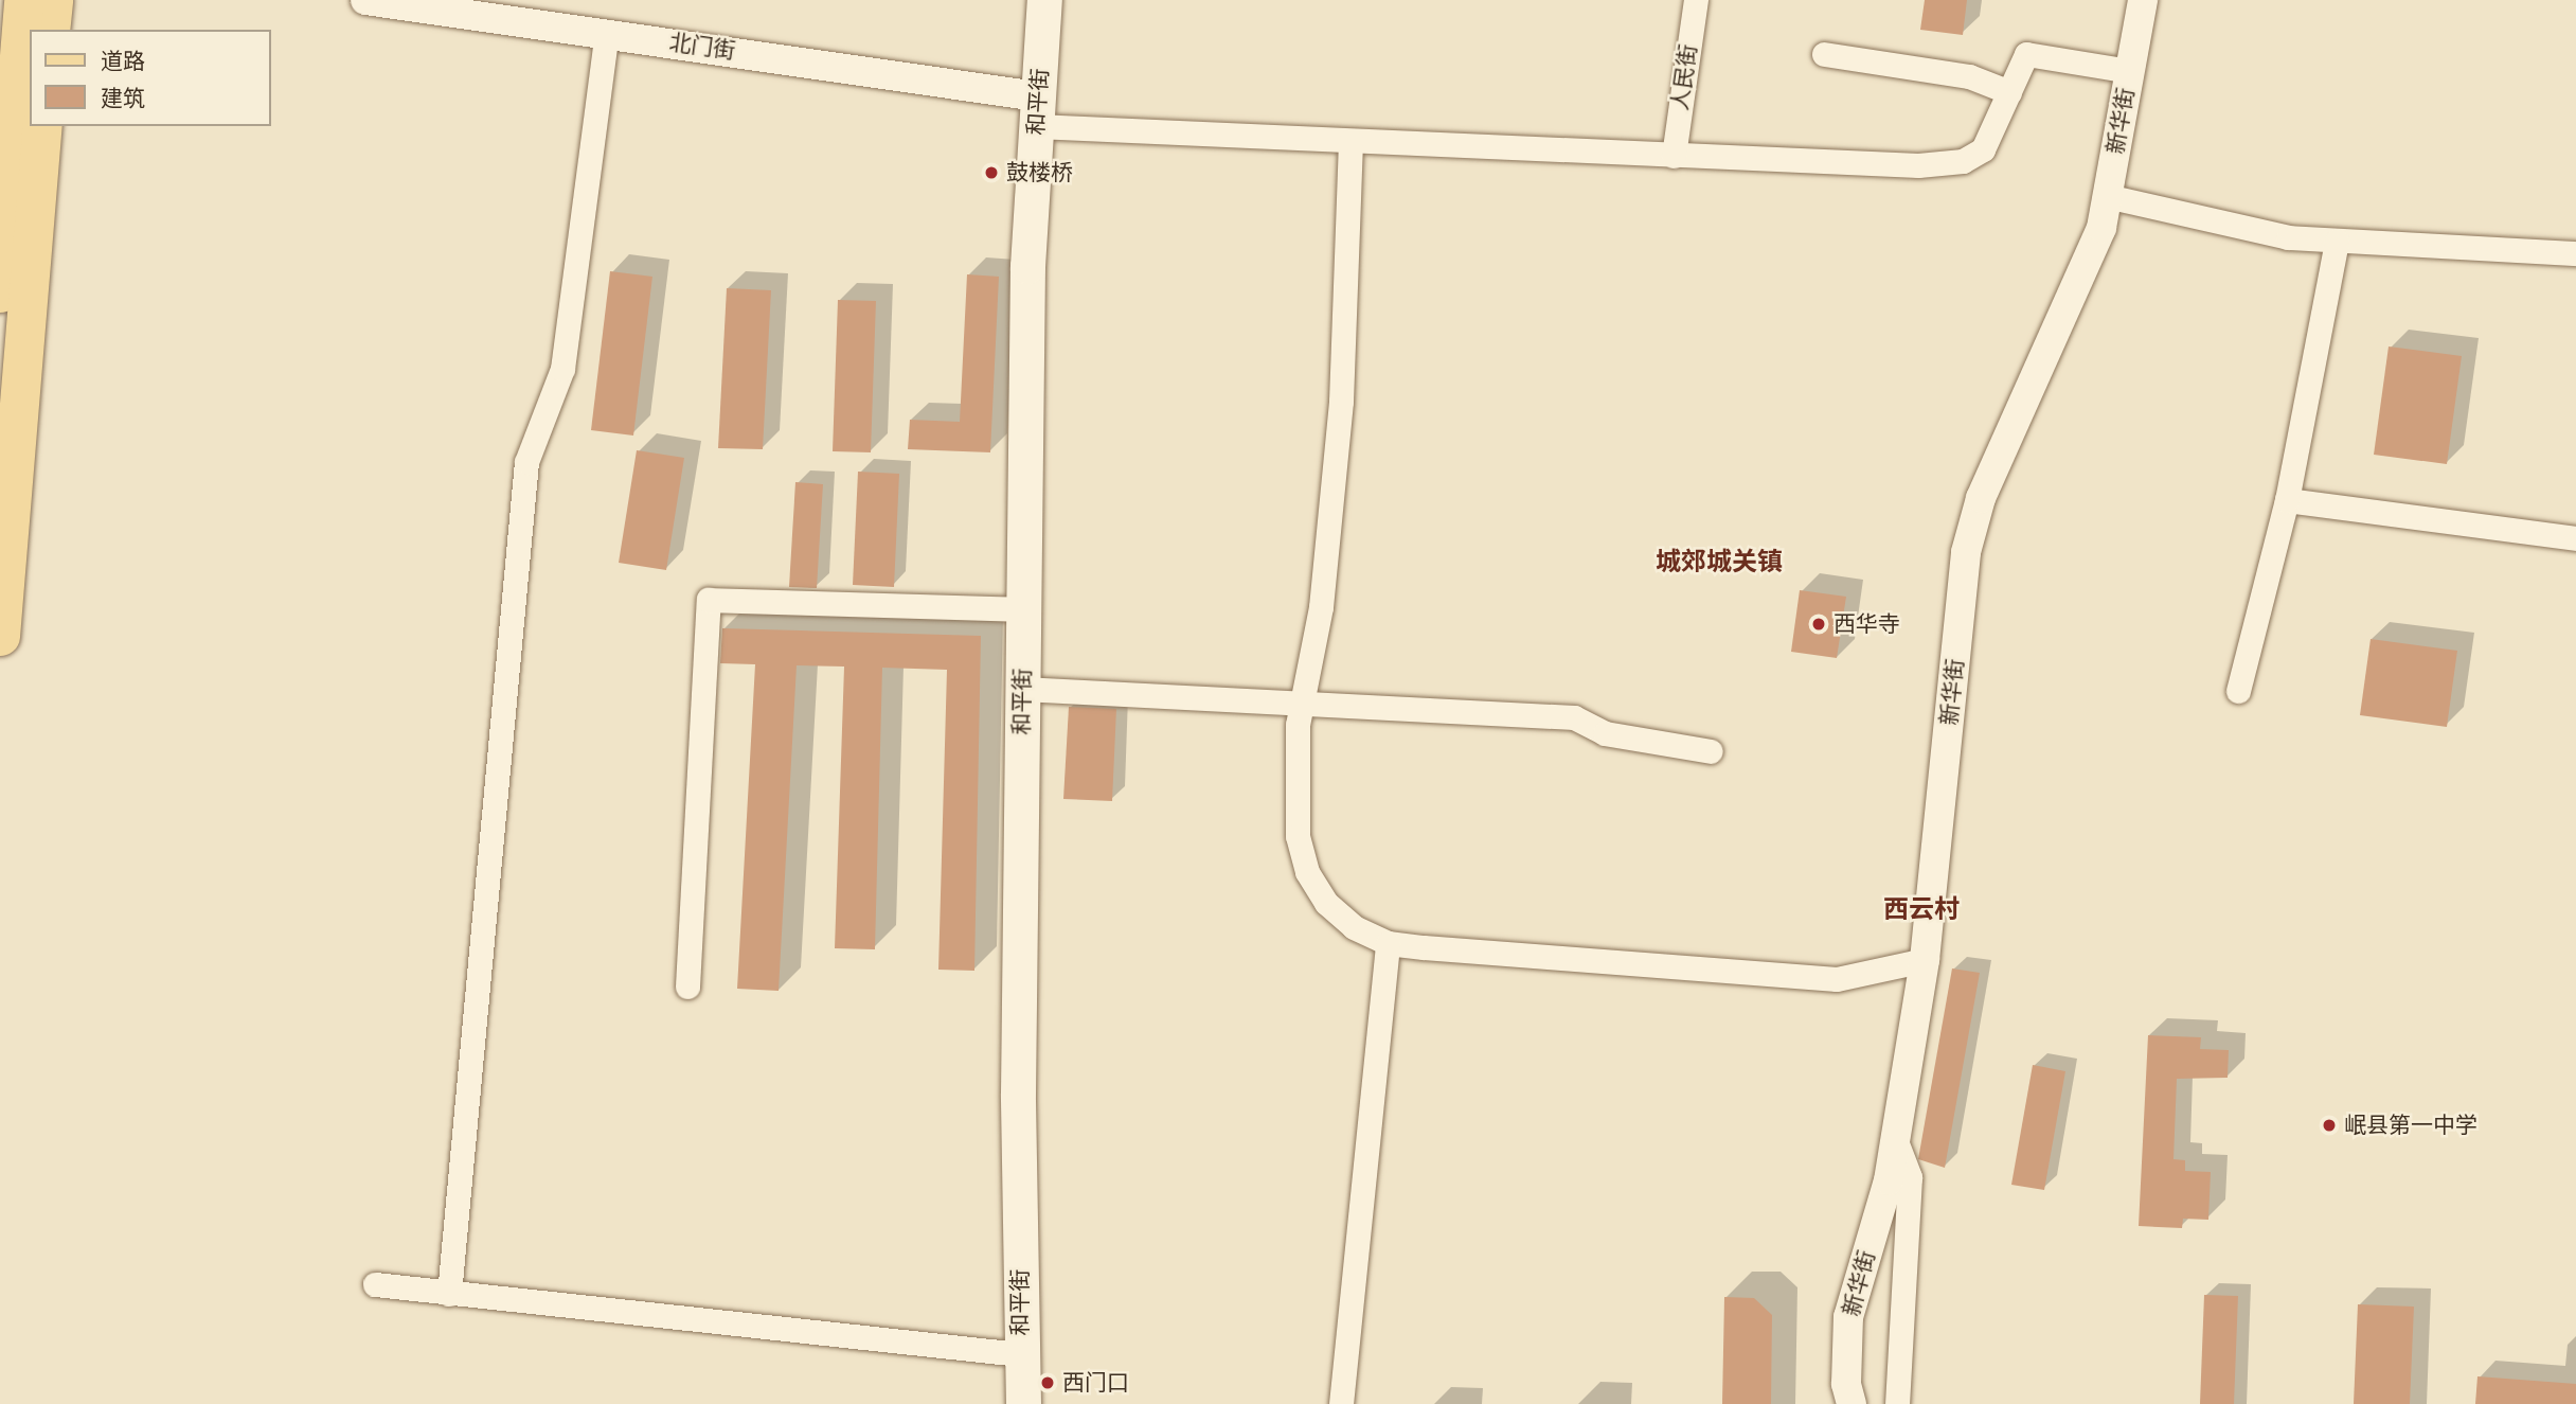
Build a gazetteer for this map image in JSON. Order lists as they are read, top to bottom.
{
  "streets": {
    "main road": ["和平街"],
    "street": ["北门街", "人民街", "新华街"]
  },
  "crossings": [
    ["北门街", "和平街"]
  ],
  "districts": ["城郊城关镇", "西云村"],
  "places": [
    "鼓楼桥",
    "西华寺",
    "岷县第一中学",
    "西门口"
  ],
  "legend": ["道路", "建筑"]
}
